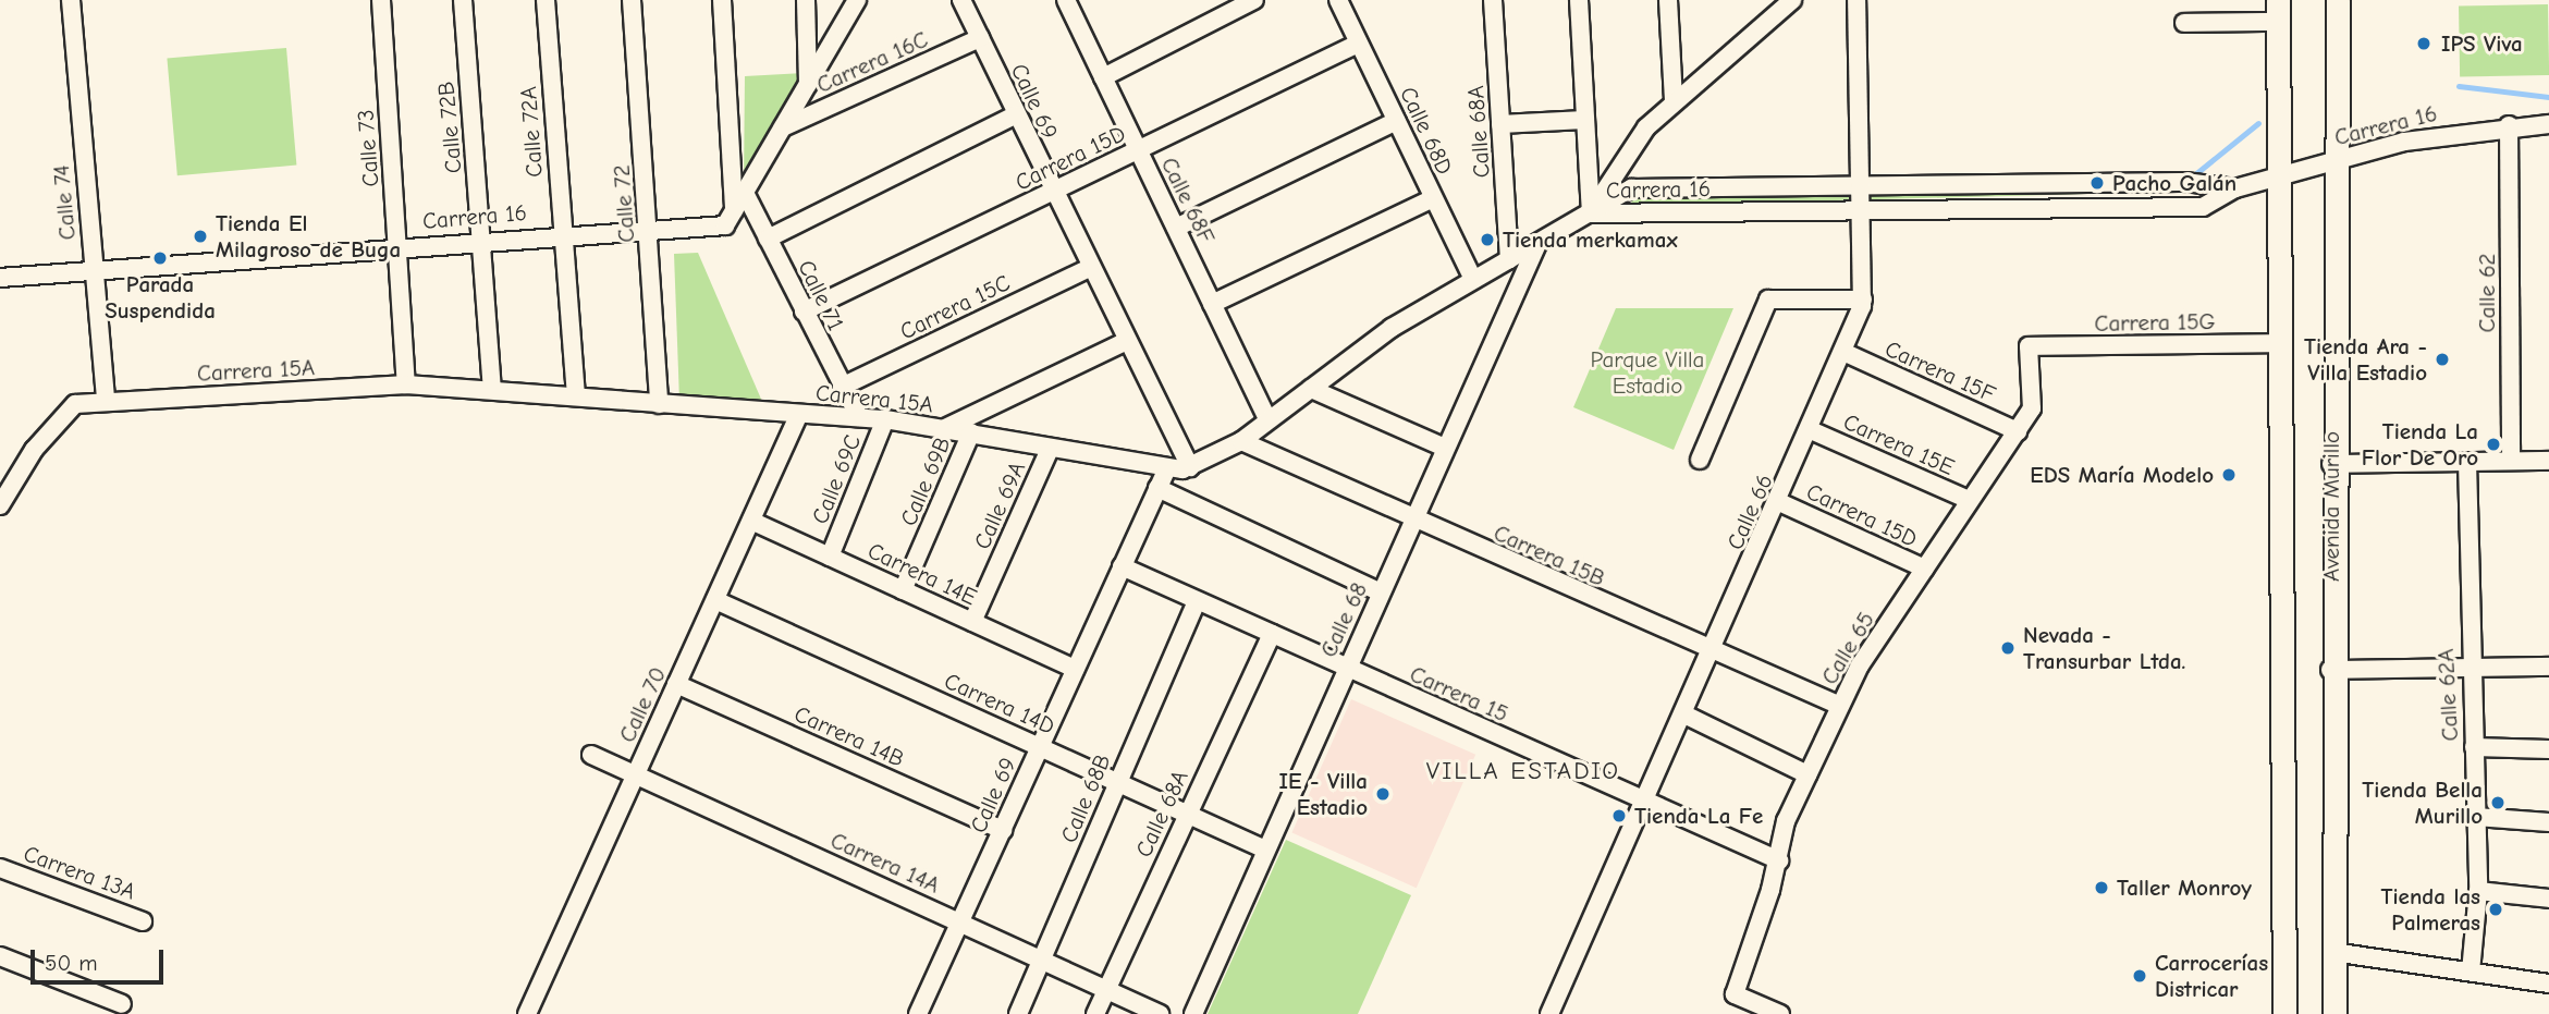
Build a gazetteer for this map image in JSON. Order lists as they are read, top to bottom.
{
  "streets": {
    "main road": ["Avenida Murillo"],
    "street": [
      "Carrera 16C",
      "Calle 69",
      "Carrera 16",
      "Calle 72B",
      "Calle 68D",
      "Calle 72A",
      "Calle 68A",
      "Calle 73",
      "Carrera 15D",
      "Calle 68F",
      "Calle 74",
      "Calle 72",
      "Calle 62",
      "Calle 71",
      "Carrera 15C",
      "Carrera 15G",
      "Carrera 15A",
      "Carrera 15F",
      "Carrera 15E",
      "Calle 69C",
      "Calle 69B",
      "Calle 69A",
      "Calle 66",
      "Carrera 15B",
      "Carrera 14E",
      "Calle 68",
      "Calle 65",
      "Carrera 15",
      "Calle 62A",
      "Carrera 14D",
      "Calle 70",
      "Carrera 14B",
      "Calle 68B",
      "Carrera 14A",
      "Carrera 13A"
    ]
  },
  "crossings": [
    ["Carrera 16C", "Calle 69"],
    ["Calle 69", "Carrera 15D"],
    ["Calle 69", "Carrera 15C"],
    ["Calle 69", "Carrera 15A"],
    ["Calle 69", "Carrera 14E"],
    ["Calle 69", "Carrera 15"],
    ["Calle 69", "Carrera 14D"],
    ["Calle 69", "Carrera 14B"],
    ["Calle 69", "Carrera 14A"],
    ["Carrera 16", "Calle 72B"],
    ["Carrera 16", "Calle 72A"],
    ["Carrera 16", "Calle 73"],
    ["Carrera 16", "Calle 74"],
    ["Carrera 16", "Calle 72"],
    ["Carrera 16", "Calle 62"],
    ["Carrera 16", "Carrera 15A"],
    ["Carrera 16", "Avenida Murillo"],
    ["Carrera 16", "Calle 66"],
    ["Calle 72B", "Carrera 15A"],
    ["Calle 68D", "Carrera 15D"],
    ["Calle 68D", "Carrera 15A"],
    ["Calle 72A", "Carrera 15A"],
    ["Calle 68A", "Carrera 15A"],
    ["Calle 68A", "Carrera 15"],
    ["Calle 68A", "Carrera 14D"],
    ["Calle 68A", "Carrera 14A"],
    ["Calle 73", "Carrera 15A"],
    ["Carrera 15D", "Calle 68F"],
    ["Carrera 15D", "Calle 71"],
    ["Carrera 15D", "Calle 66"],
    ["Carrera 15D", "Calle 65"],
    ["Calle 68F", "Carrera 15A"],
    ["Calle 74", "Carrera 15A"],
    ["Calle 72", "Carrera 15A"],
    ["Calle 71", "Carrera 15C"],
    ["Calle 71", "Carrera 15A"],
    ["Carrera 15G", "Calle 65"],
    ["Carrera 15A", "Calle 69C"],
    ["Carrera 15A", "Calle 69B"],
    ["Carrera 15A", "Calle 69A"],
    ["Carrera 15A", "Carrera 15B"],
    ["Carrera 15A", "Calle 68"],
    ["Carrera 15A", "Calle 70"],
    ["Carrera 15F", "Calle 66"],
    ["Carrera 15F", "Calle 65"],
    ["Carrera 15E", "Calle 66"],
    ["Carrera 15E", "Calle 65"],
    ["Calle 69C", "Carrera 14E"],
    ["Calle 69B", "Carrera 14E"],
    ["Calle 69A", "Carrera 14E"],
    ["Calle 66", "Carrera 15B"],
    ["Calle 66", "Carrera 15"],
    ["Carrera 15B", "Calle 68"],
    ["Carrera 15B", "Calle 65"],
    ["Carrera 14E", "Calle 70"],
    ["Calle 68", "Carrera 15"],
    ["Calle 68", "Carrera 14D"],
    ["Calle 65", "Carrera 15"],
    ["Carrera 15", "Calle 68B"],
    ["Carrera 14D", "Calle 70"],
    ["Carrera 14D", "Calle 68B"],
    ["Calle 70", "Carrera 14B"],
    ["Calle 70", "Carrera 14A"],
    ["Calle 68B", "Carrera 14A"]
  ],
  "districts": ["VILLA ESTADIO"],
  "parks": ["Parque Villa Estadio"],
  "places": [
    "IPS Viva",
    "Pacho Galán",
    "Tienda El Milagroso de Buga",
    "Tienda merkamax",
    "Parada Suspendida",
    "Tienda Ara - Villa Estadio",
    "Tienda La Flor De Oro",
    "EDS María Modelo",
    "Nevada - Transurbar Ltda.",
    "IE - Villa Estadio",
    "Tienda Bella Murillo",
    "Tienda La Fe",
    "Taller Monroy",
    "Tienda las Palmeras",
    "Carrocerías Districar"
  ],
  "scale_bar": "50 m"
}
